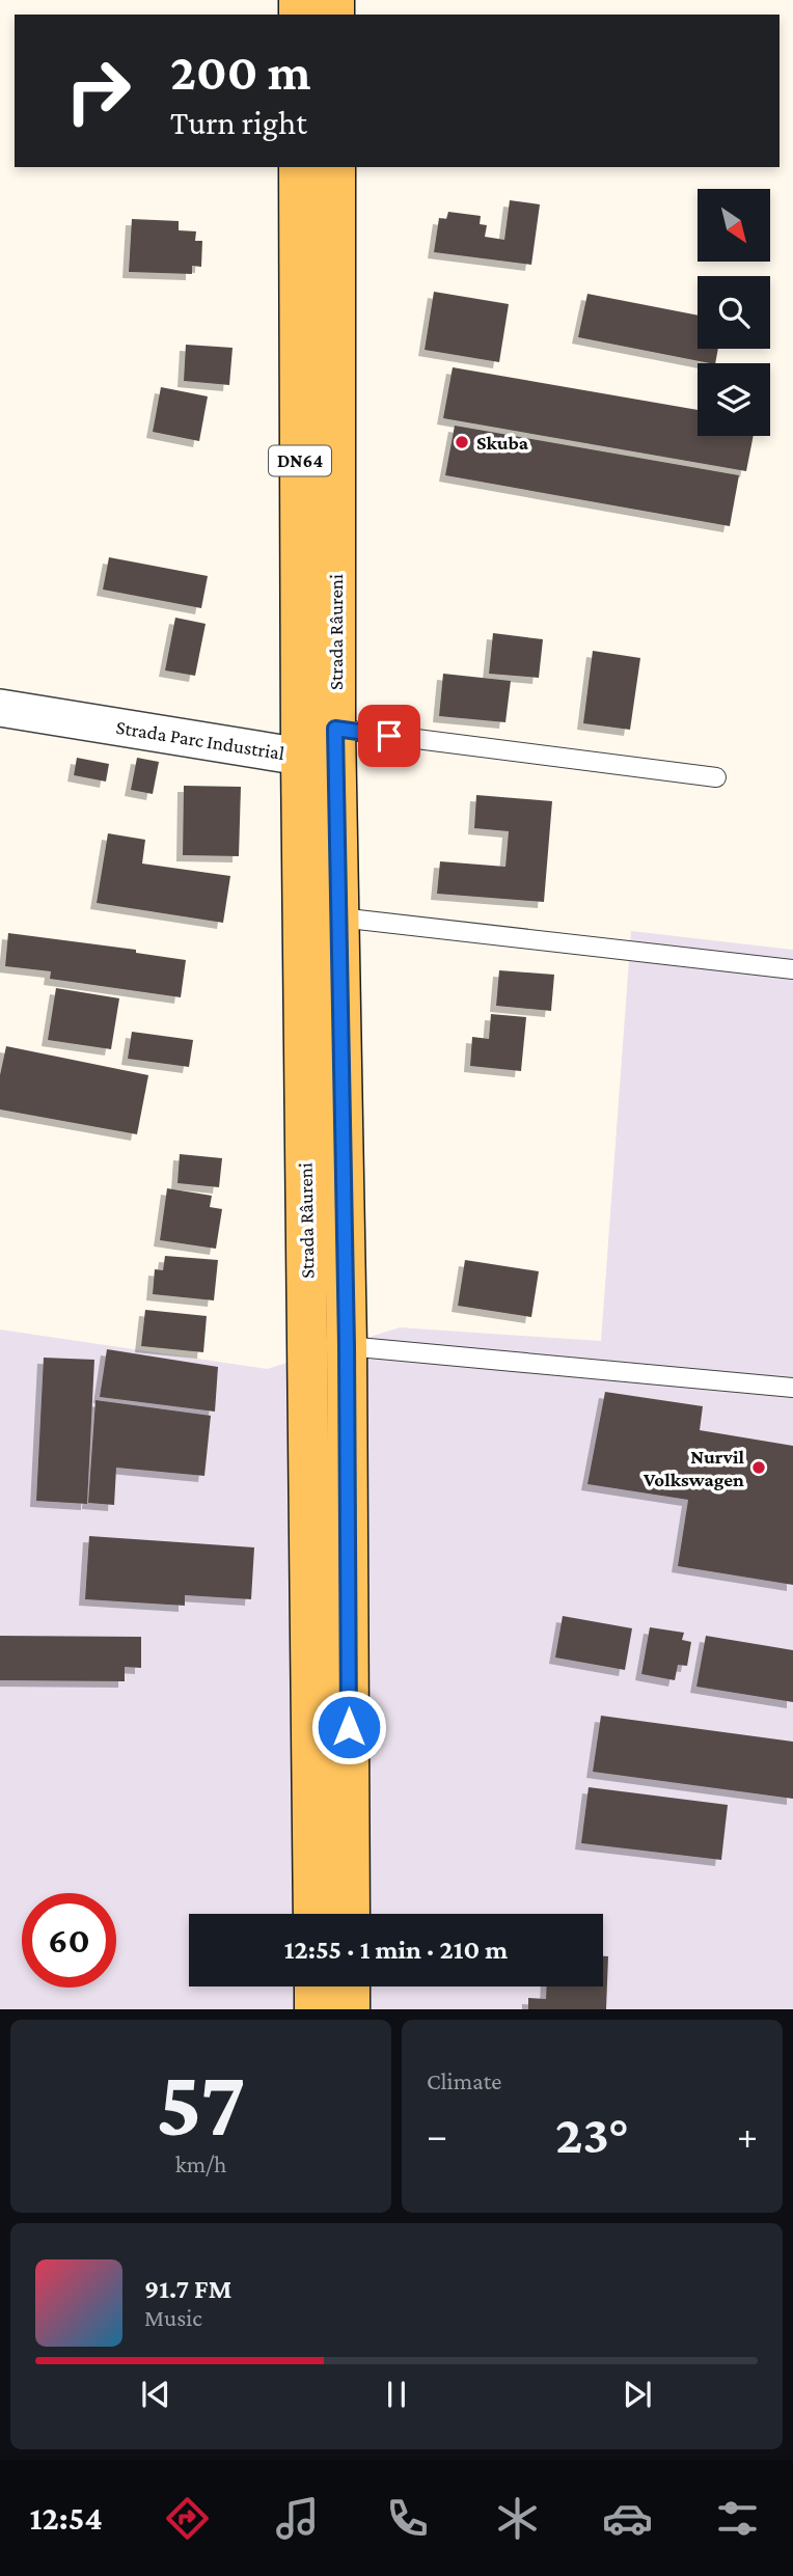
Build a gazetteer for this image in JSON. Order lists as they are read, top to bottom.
{
  "streets": {
    "main road": ["DN64", "Strada Râureni"],
    "street": ["Strada Parc Industrial"]
  },
  "crossings": [
    ["Strada Râureni", "Strada Parc Industrial"]
  ],
  "places": ["Skuba", "Nurvil Volkswagen"],
  "north": "bottom right",
  "page": {
    "turn": ["200 m", "Turn right"],
    "limit": "60",
    "trip": "12:55 · 1 min · 210 m",
    "tile": [
      ["57", "km/h"],
      "Climate"
    ],
    "heat": ["−", "23°", "+"],
    "song": ["91.7 FM", "Music"],
    "tabs": "12:54"
  }
}
